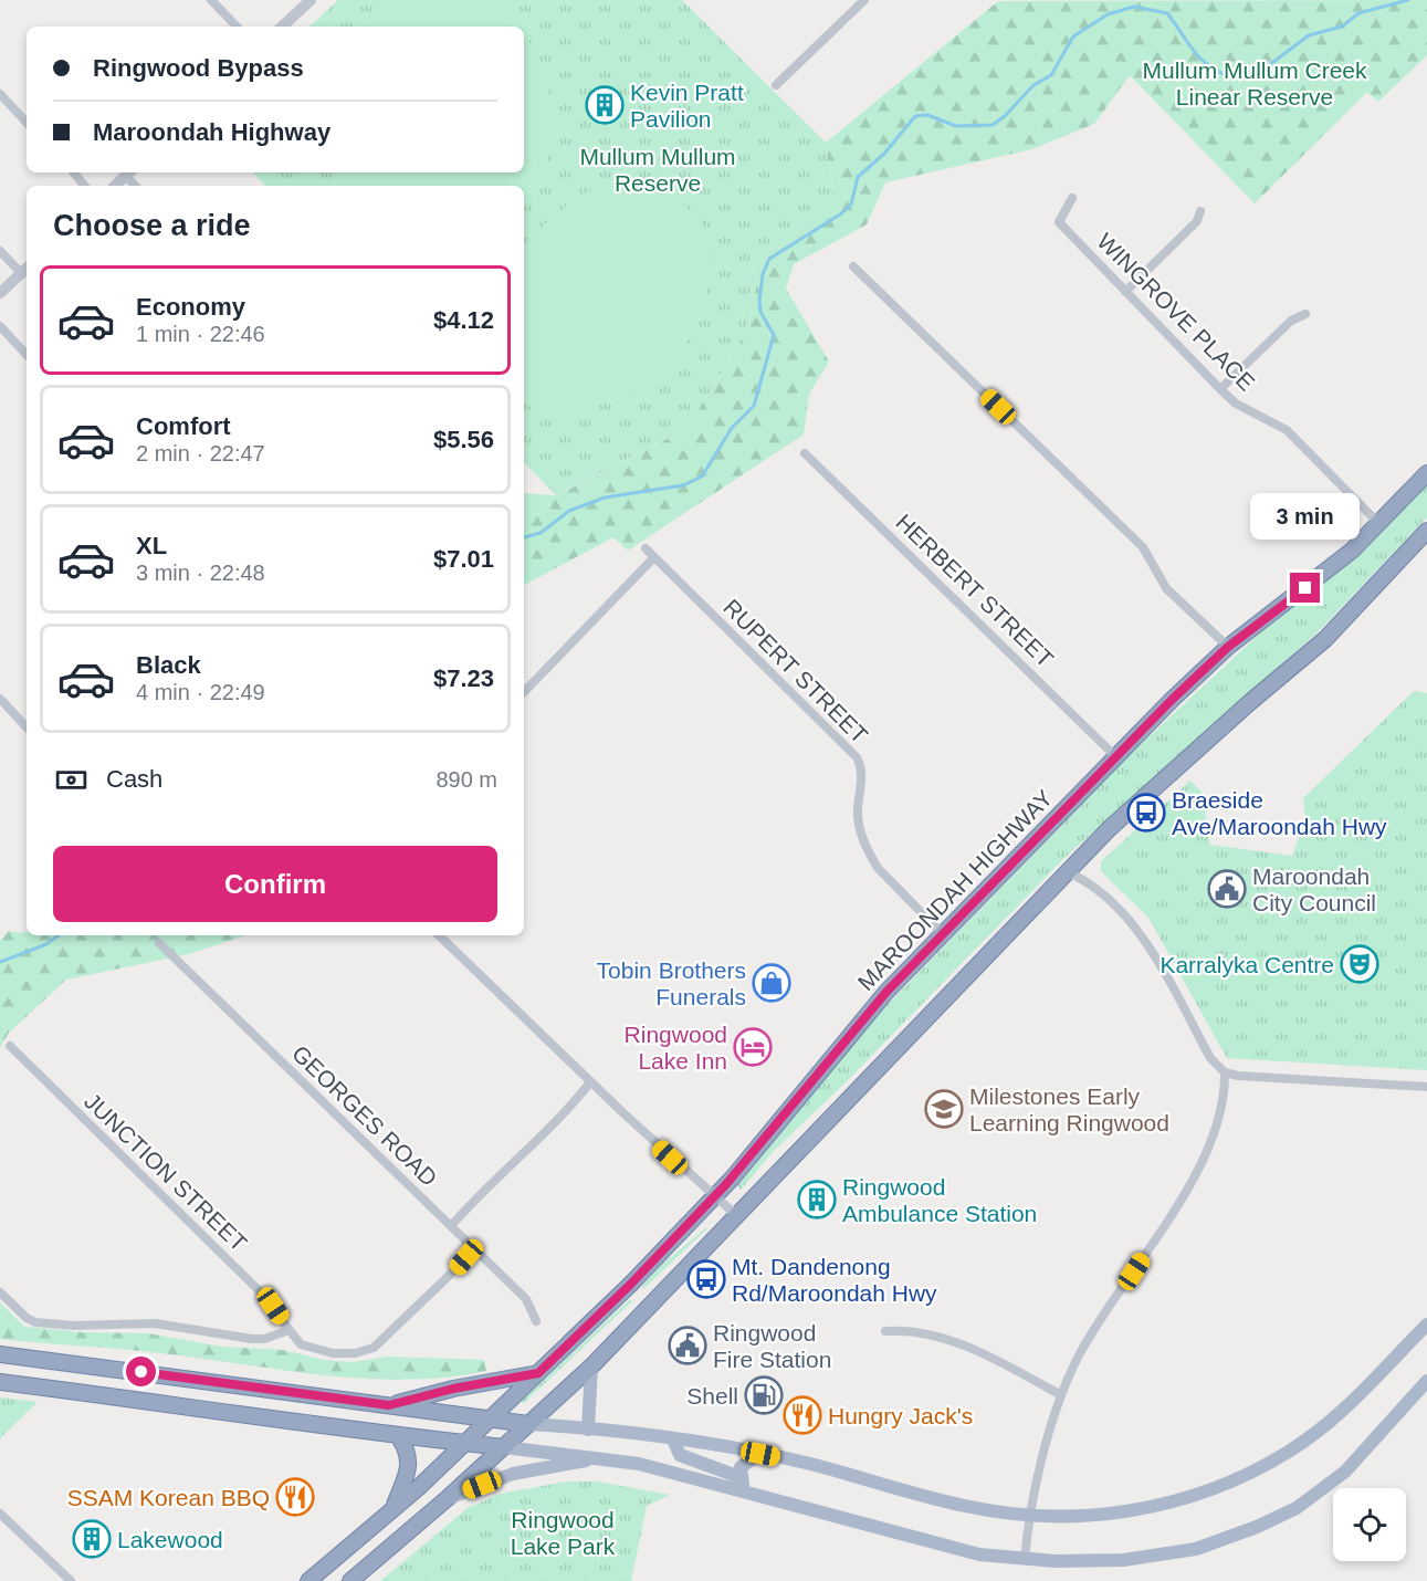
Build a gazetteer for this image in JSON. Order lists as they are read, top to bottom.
{
  "streets": {
    "highway": ["MAROONDAH HIGHWAY"],
    "street": [
      "WINGROVE PLACE",
      "HERBERT STREET",
      "RUPERT STREET",
      "GEORGES ROAD",
      "JUNCTION STREET"
    ]
  },
  "crossings": [
    ["WINGROVE PLACE", "MAROONDAH HIGHWAY"],
    ["HERBERT STREET", "MAROONDAH HIGHWAY"],
    ["RUPERT STREET", "MAROONDAH HIGHWAY"],
    ["GEORGES ROAD", "JUNCTION STREET"]
  ],
  "parks": ["Mullum Mullum Creek Linear Reserve", "Mullum Mullum Reserve", "Ringwood Lake Park"],
  "places": {
    "building": ["Kevin Pratt Pavilion", "Ringwood Ambulance Station", "Lakewood"],
    "bus stop": ["Braeside Ave/Maroondah Hwy", "Mt. Dandenong Rd/Maroondah Hwy"],
    "public building": ["Maroondah City Council", "Ringwood Fire Station"],
    "theatre": ["Karralyka Centre"],
    "shop": ["Tobin Brothers Funerals"],
    "hotel": ["Ringwood Lake Inn"],
    "school or university": ["Milestones Early Learning Ringwood"],
    "fuel station": ["Shell"],
    "restaurant": ["Hungry Jack's", "SSAM Korean BBQ"]
  },
  "page": {
    "banner": ["Ringwood Bypass", "Maroondah Highway"],
    "heading": "Choose a ride",
    "list": [
      {
        "name": "Economy",
        "note": "1 min · 22:46",
        "value": "$4.12"
      },
      {
        "name": "Comfort",
        "note": "2 min · 22:47",
        "value": "$5.56"
      },
      {
        "name": "XL",
        "note": "3 min · 22:48",
        "value": "$7.01"
      },
      {
        "name": "Black",
        "note": "4 min · 22:49",
        "value": "$7.23"
      }
    ],
    "bubble": "3 min",
    "pay": ["Cash", "890 m"],
    "buttons": "Confirm"
  }
}
